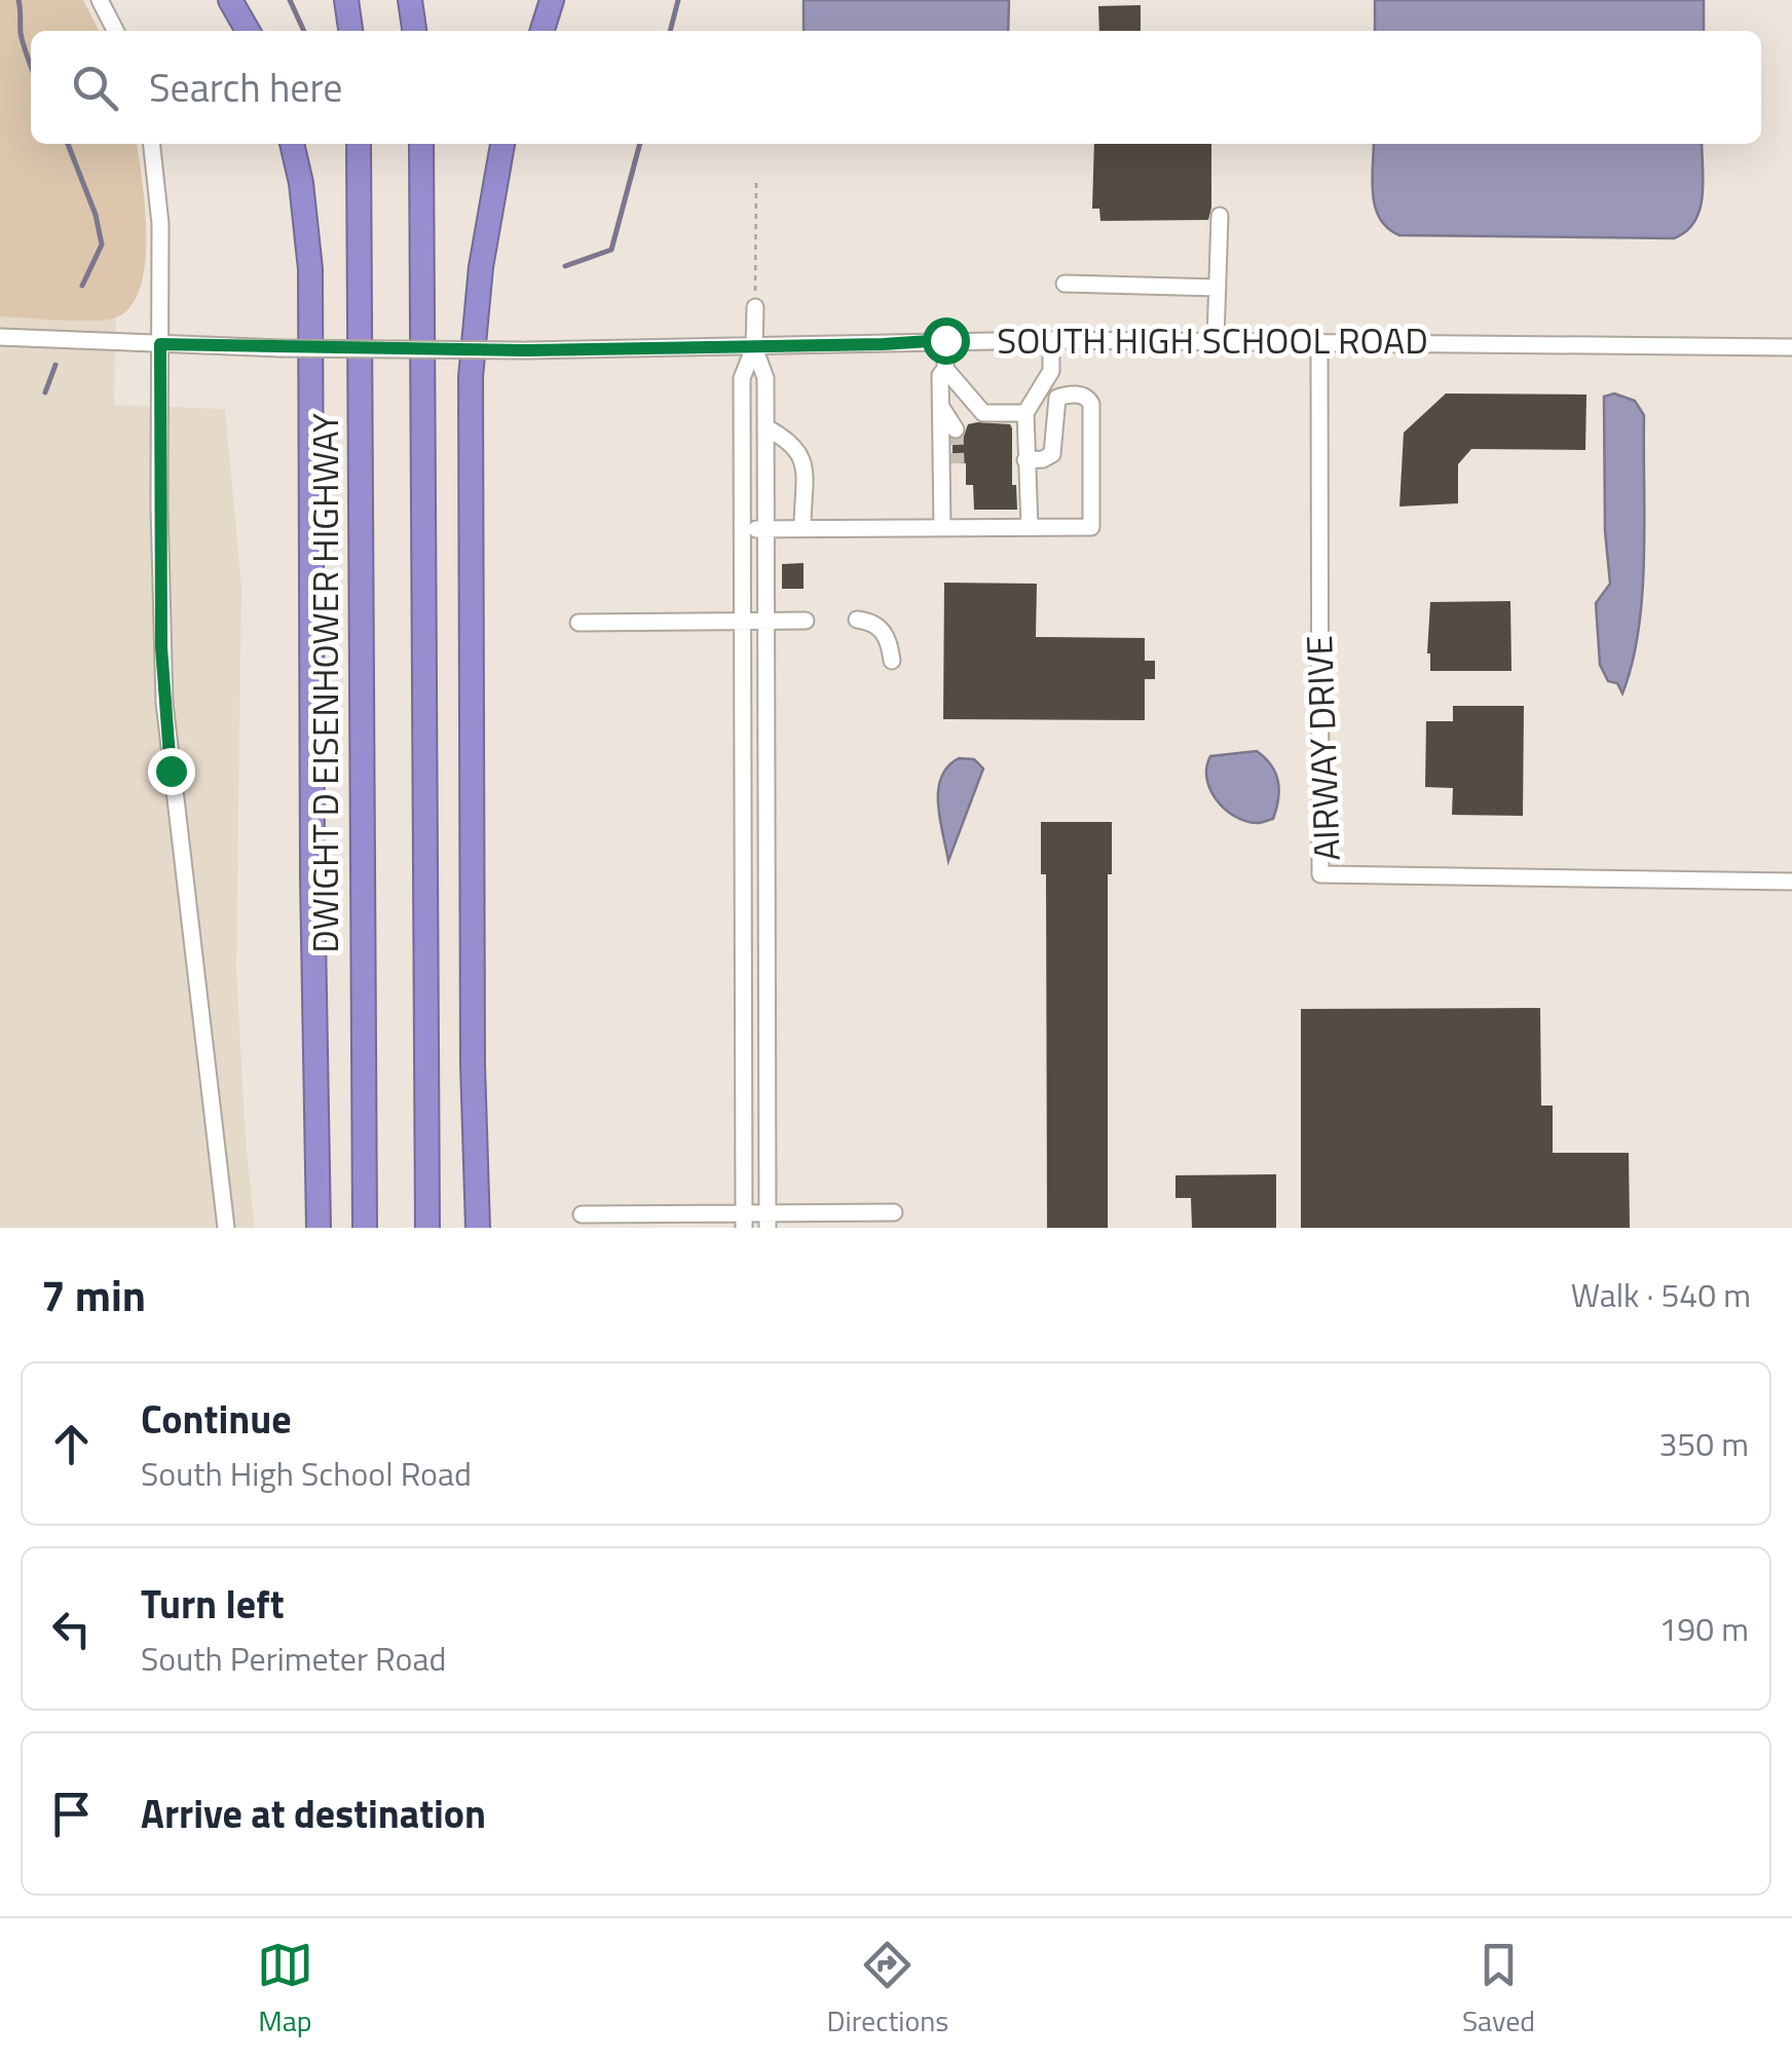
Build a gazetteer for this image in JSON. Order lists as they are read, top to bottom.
{
  "streets": {
    "highway": ["DWIGHT D EISENHOWER HIGHWAY"],
    "street": ["SOUTH HIGH SCHOOL ROAD", "AIRWAY DRIVE"]
  },
  "crossings": [
    ["SOUTH HIGH SCHOOL ROAD", "AIRWAY DRIVE"]
  ],
  "page": {
    "search": "Search here",
    "heading": ["7 min", "Walk · 540 m"],
    "list": [
      ["Continue", "South High School Road", "350 m"],
      ["Turn left", "South Perimeter Road", "190 m"],
      "Arrive at destination"
    ],
    "nav": ["Map", "Directions", "Saved"]
  }
}
